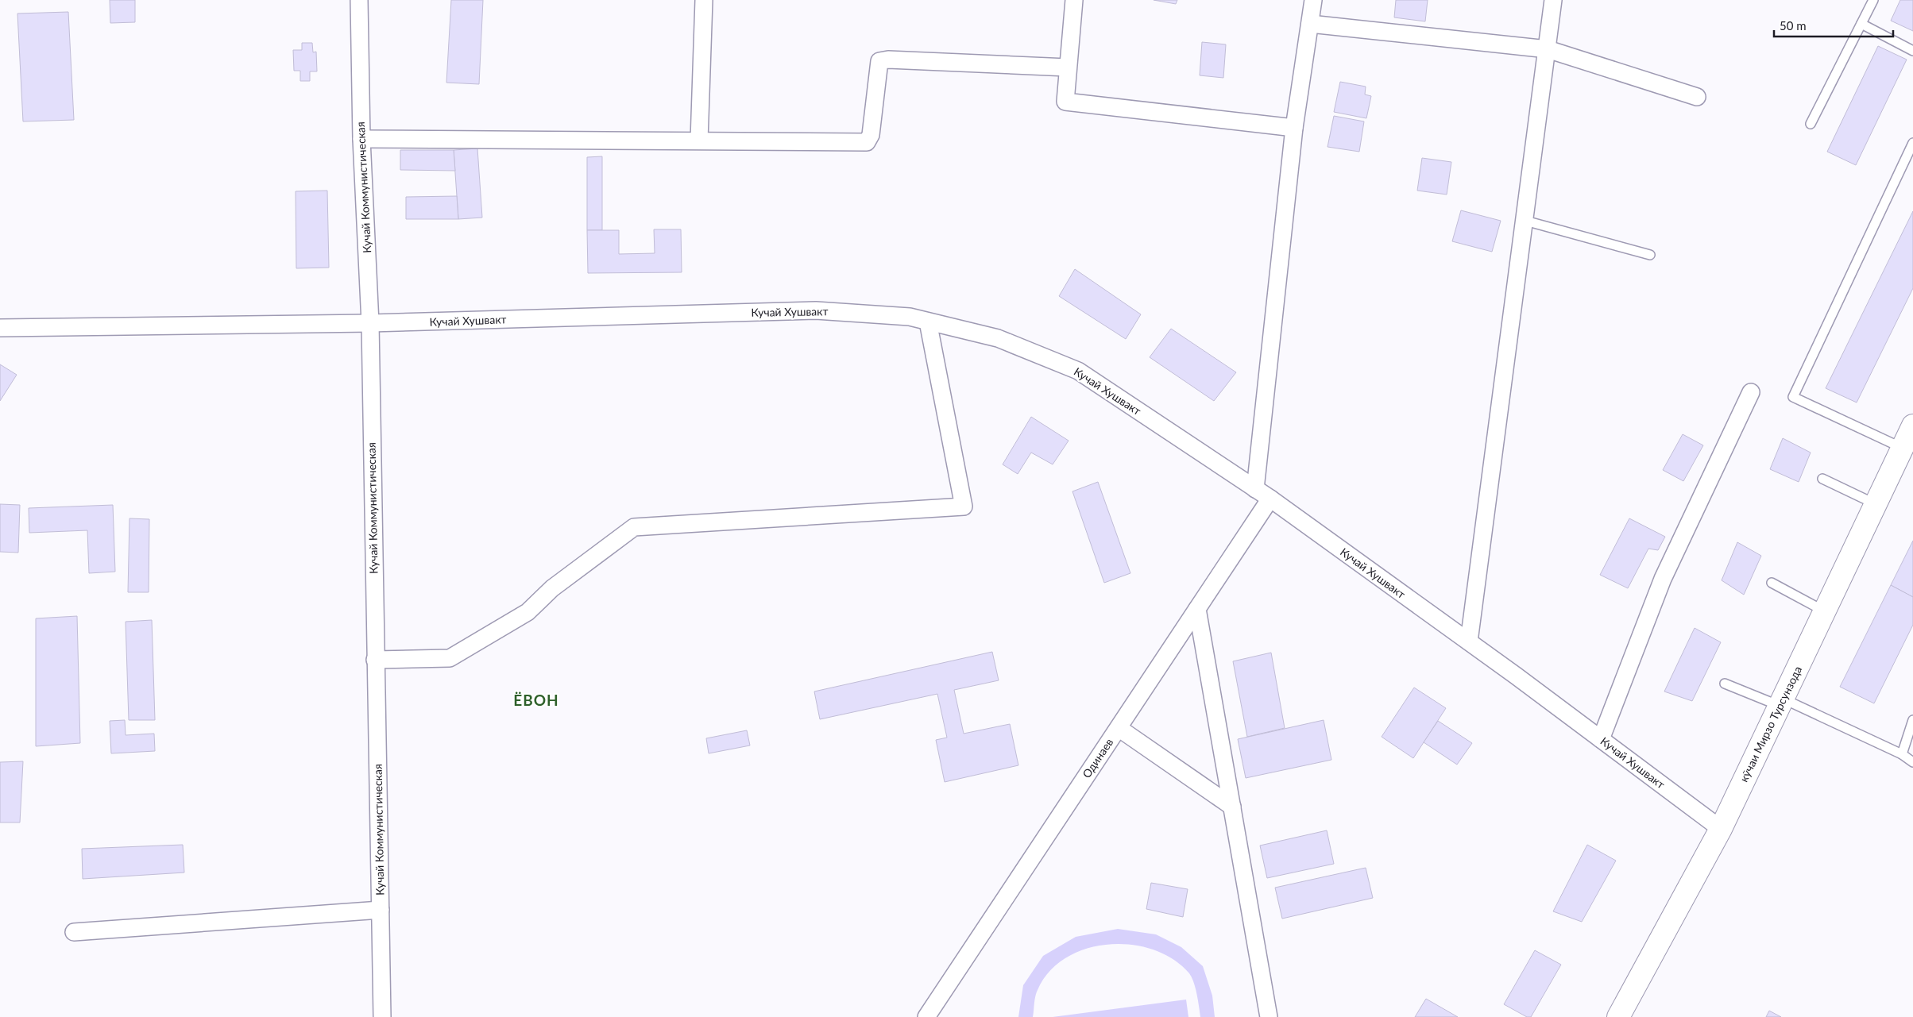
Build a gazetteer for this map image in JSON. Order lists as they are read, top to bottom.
{
  "streets": {
    "street": [
      "Кучай Коммунистическая",
      "Кучай Хушвакт",
      "кӯчаи Мирзо Турсунзода",
      "Одинаев"
    ]
  },
  "crossings": [
    ["Кучай Коммунистическая", "Кучай Хушвакт"],
    ["Кучай Хушвакт", "кӯчаи Мирзо Турсунзода"],
    ["Кучай Хушвакт", "Одинаев"]
  ],
  "districts": ["ЁВОН"],
  "scale_bar": "50 m"
}
